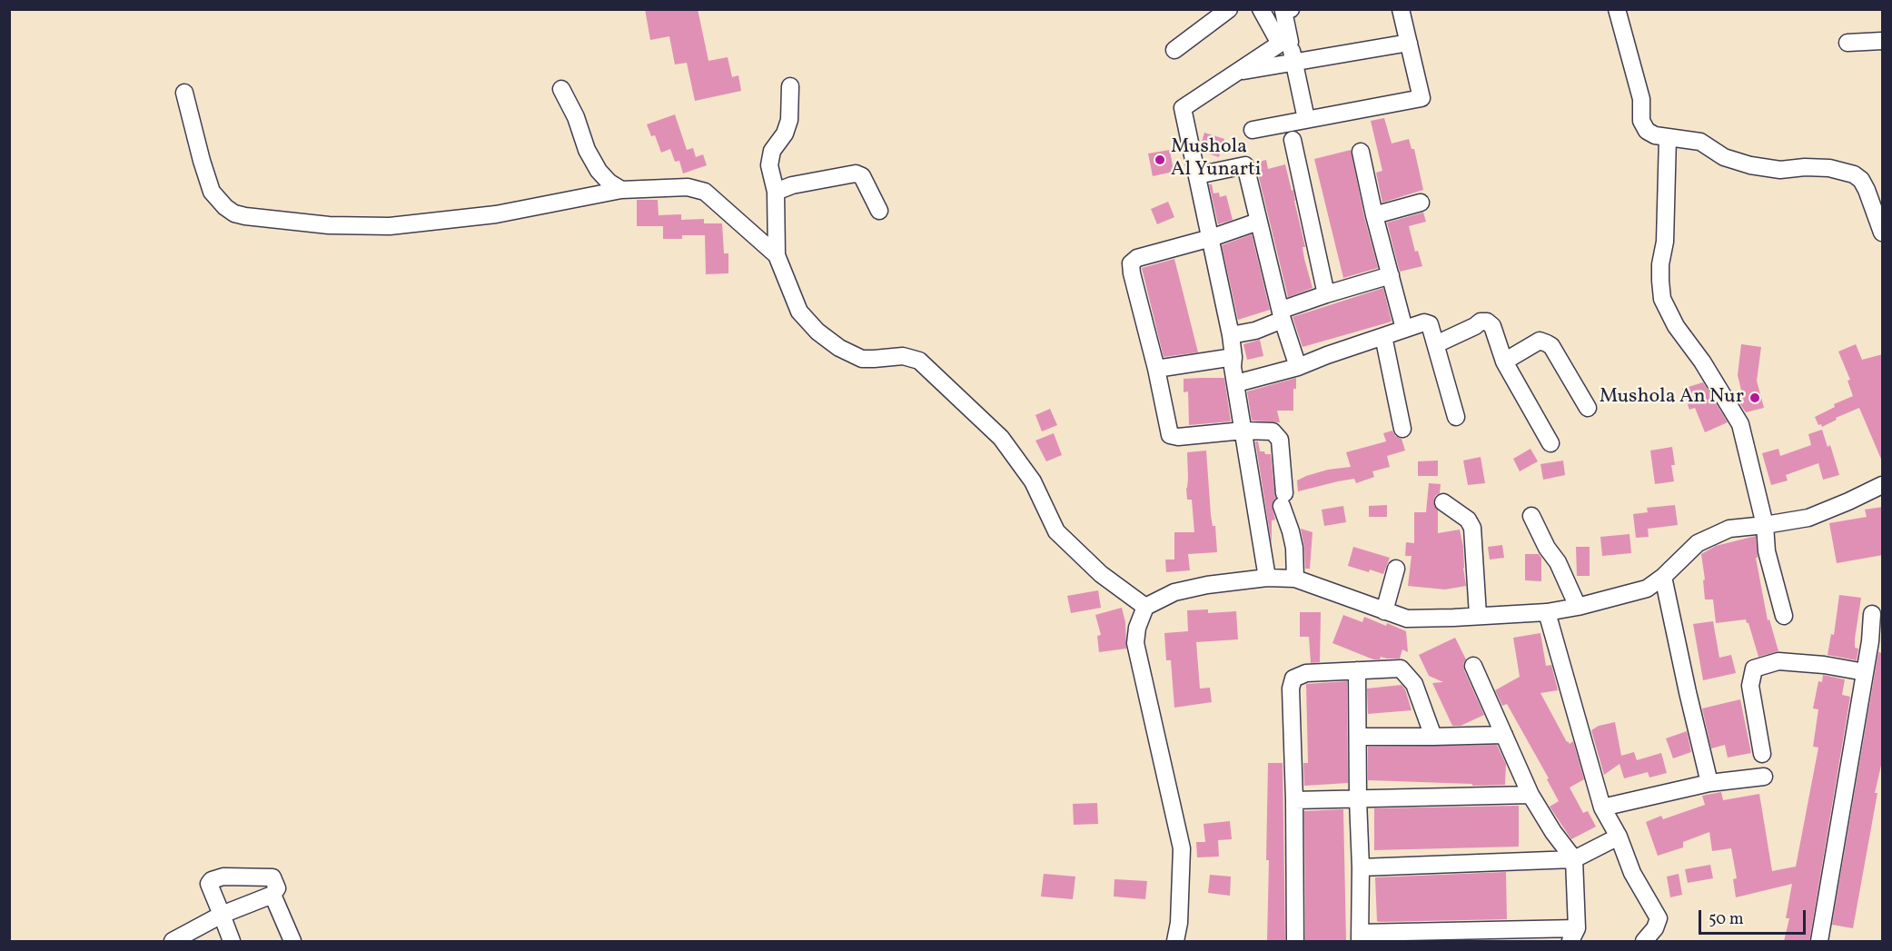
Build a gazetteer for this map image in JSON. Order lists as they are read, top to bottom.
{
  "places": ["Mushola Al Yunarti", "Mushola An Nur"],
  "scale_bar": "50 m"
}
